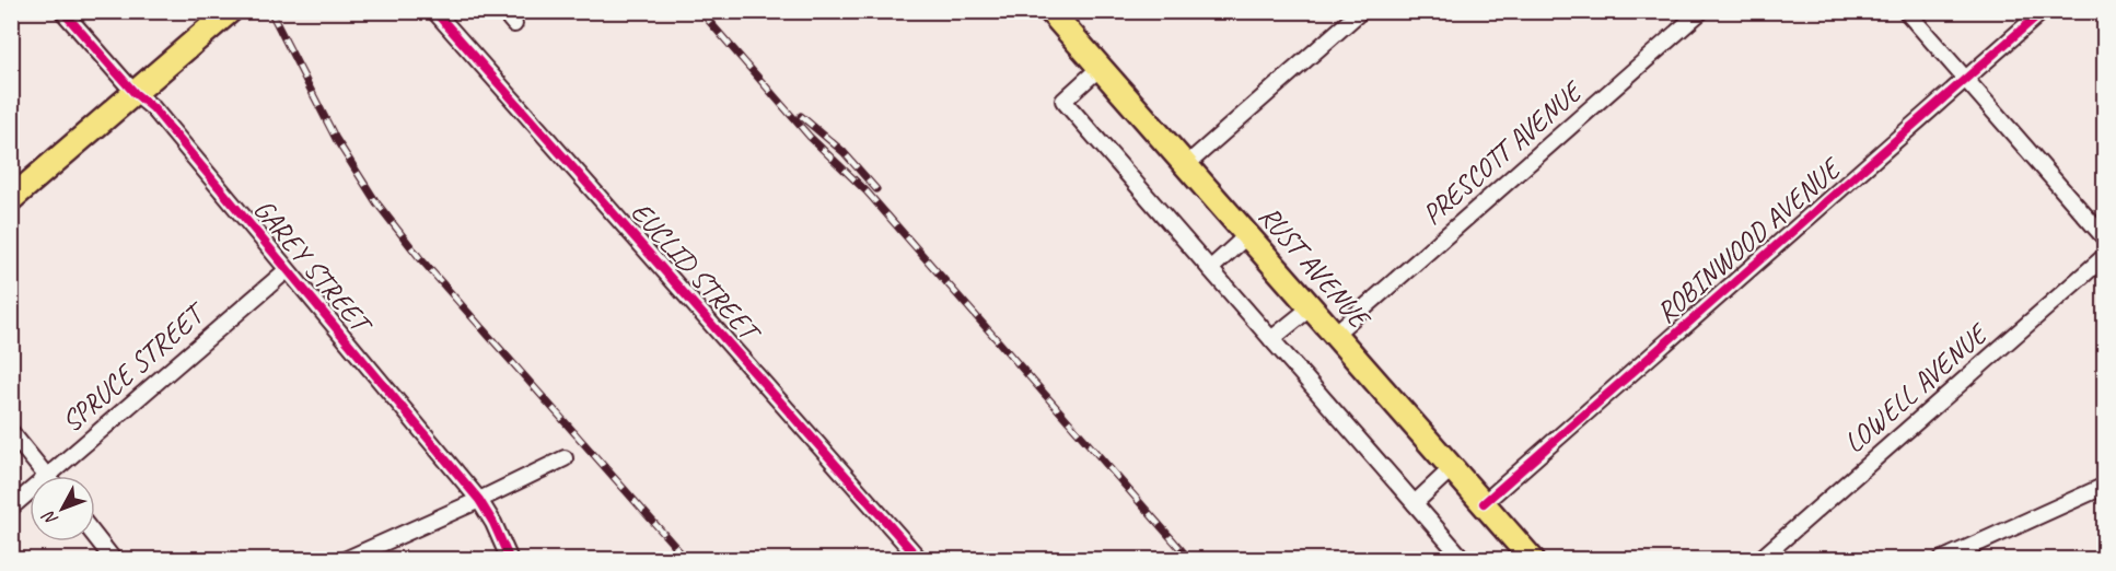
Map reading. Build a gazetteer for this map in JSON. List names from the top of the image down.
{
  "streets": {
    "highway": ["RUST AVENUE"],
    "street": [
      "PRESCOTT AVENUE",
      "ROBINWOOD AVENUE",
      "GAREY STREET",
      "EUCLID STREET",
      "SPRUCE STREET",
      "LOWELL AVENUE"
    ]
  },
  "crossings": [
    ["PRESCOTT AVENUE", "RUST AVENUE"],
    ["ROBINWOOD AVENUE", "RUST AVENUE"],
    ["GAREY STREET", "SPRUCE STREET"]
  ],
  "north": "bottom left"
}
